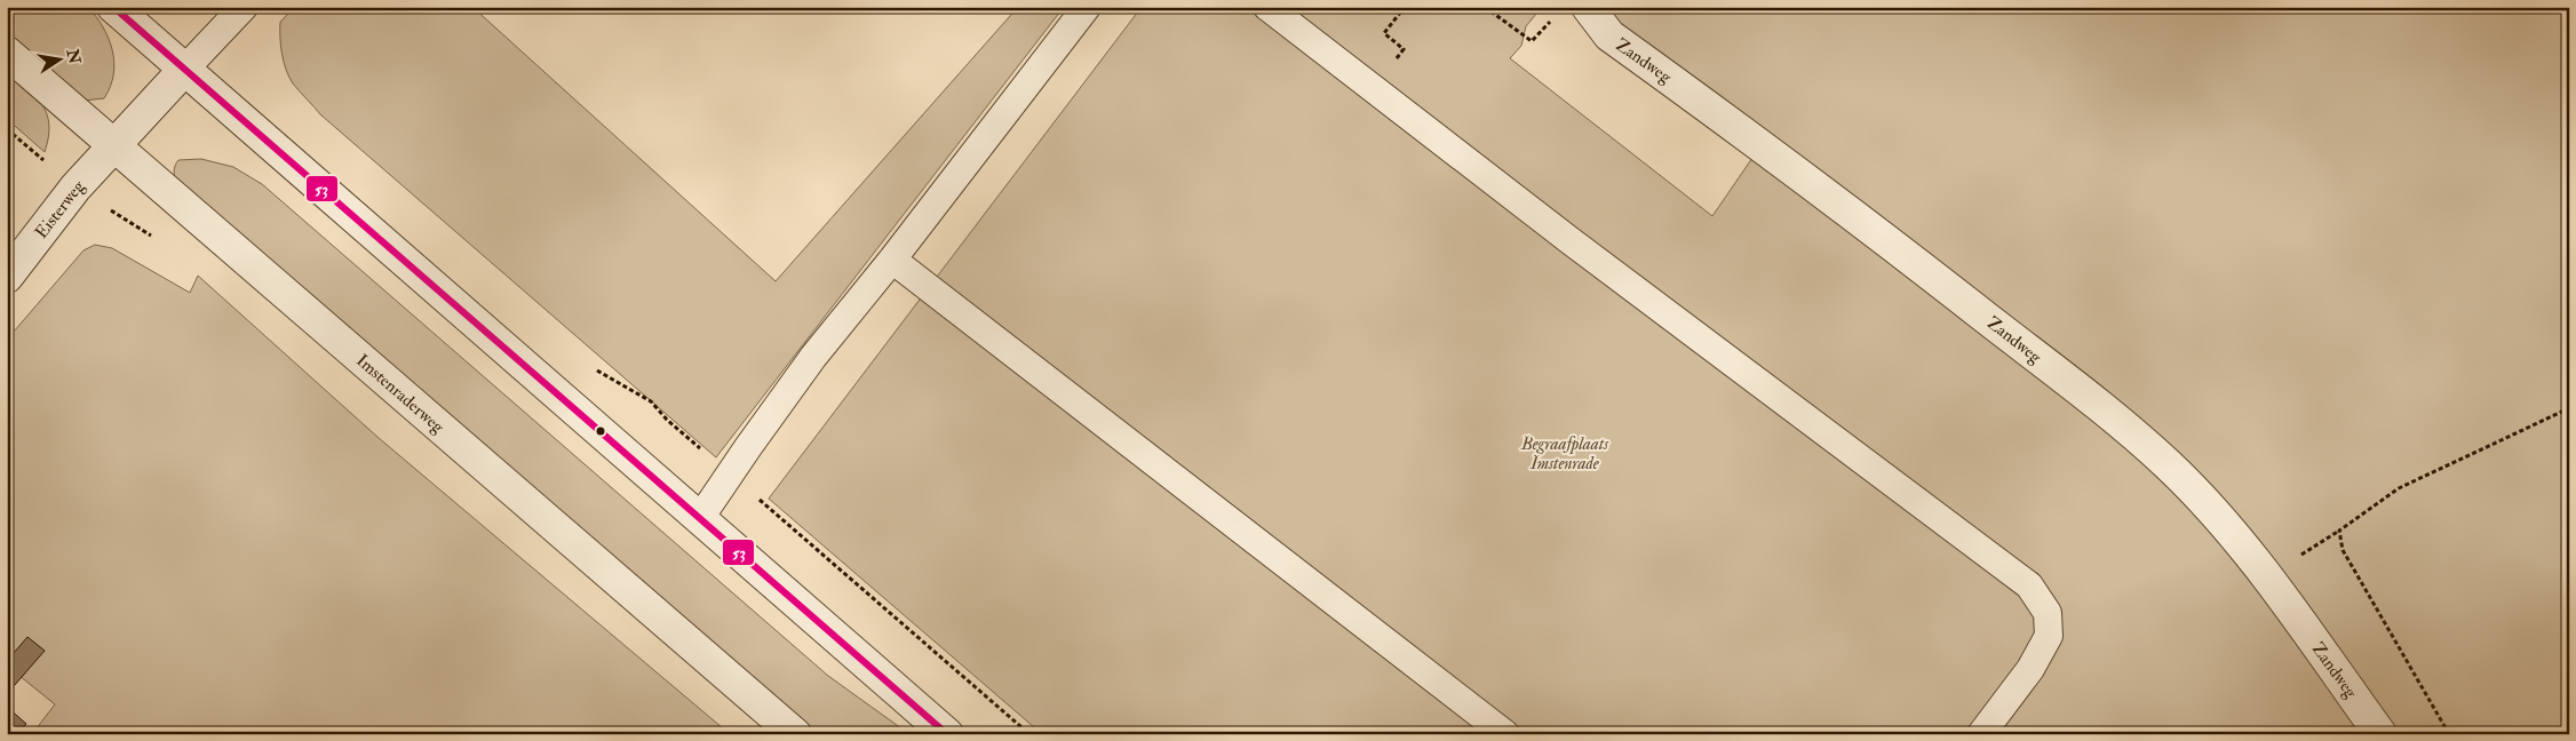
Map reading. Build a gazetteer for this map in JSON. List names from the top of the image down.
{
  "streets": {
    "street": ["Zandweg", "Eisterweg", "Imstenraderweg"]
  },
  "crossings": [
    ["Eisterweg", "Imstenraderweg"]
  ],
  "parks": ["Begraafplaats Imstenrade"],
  "lines": ["transit line 53"],
  "north": "right"
}
